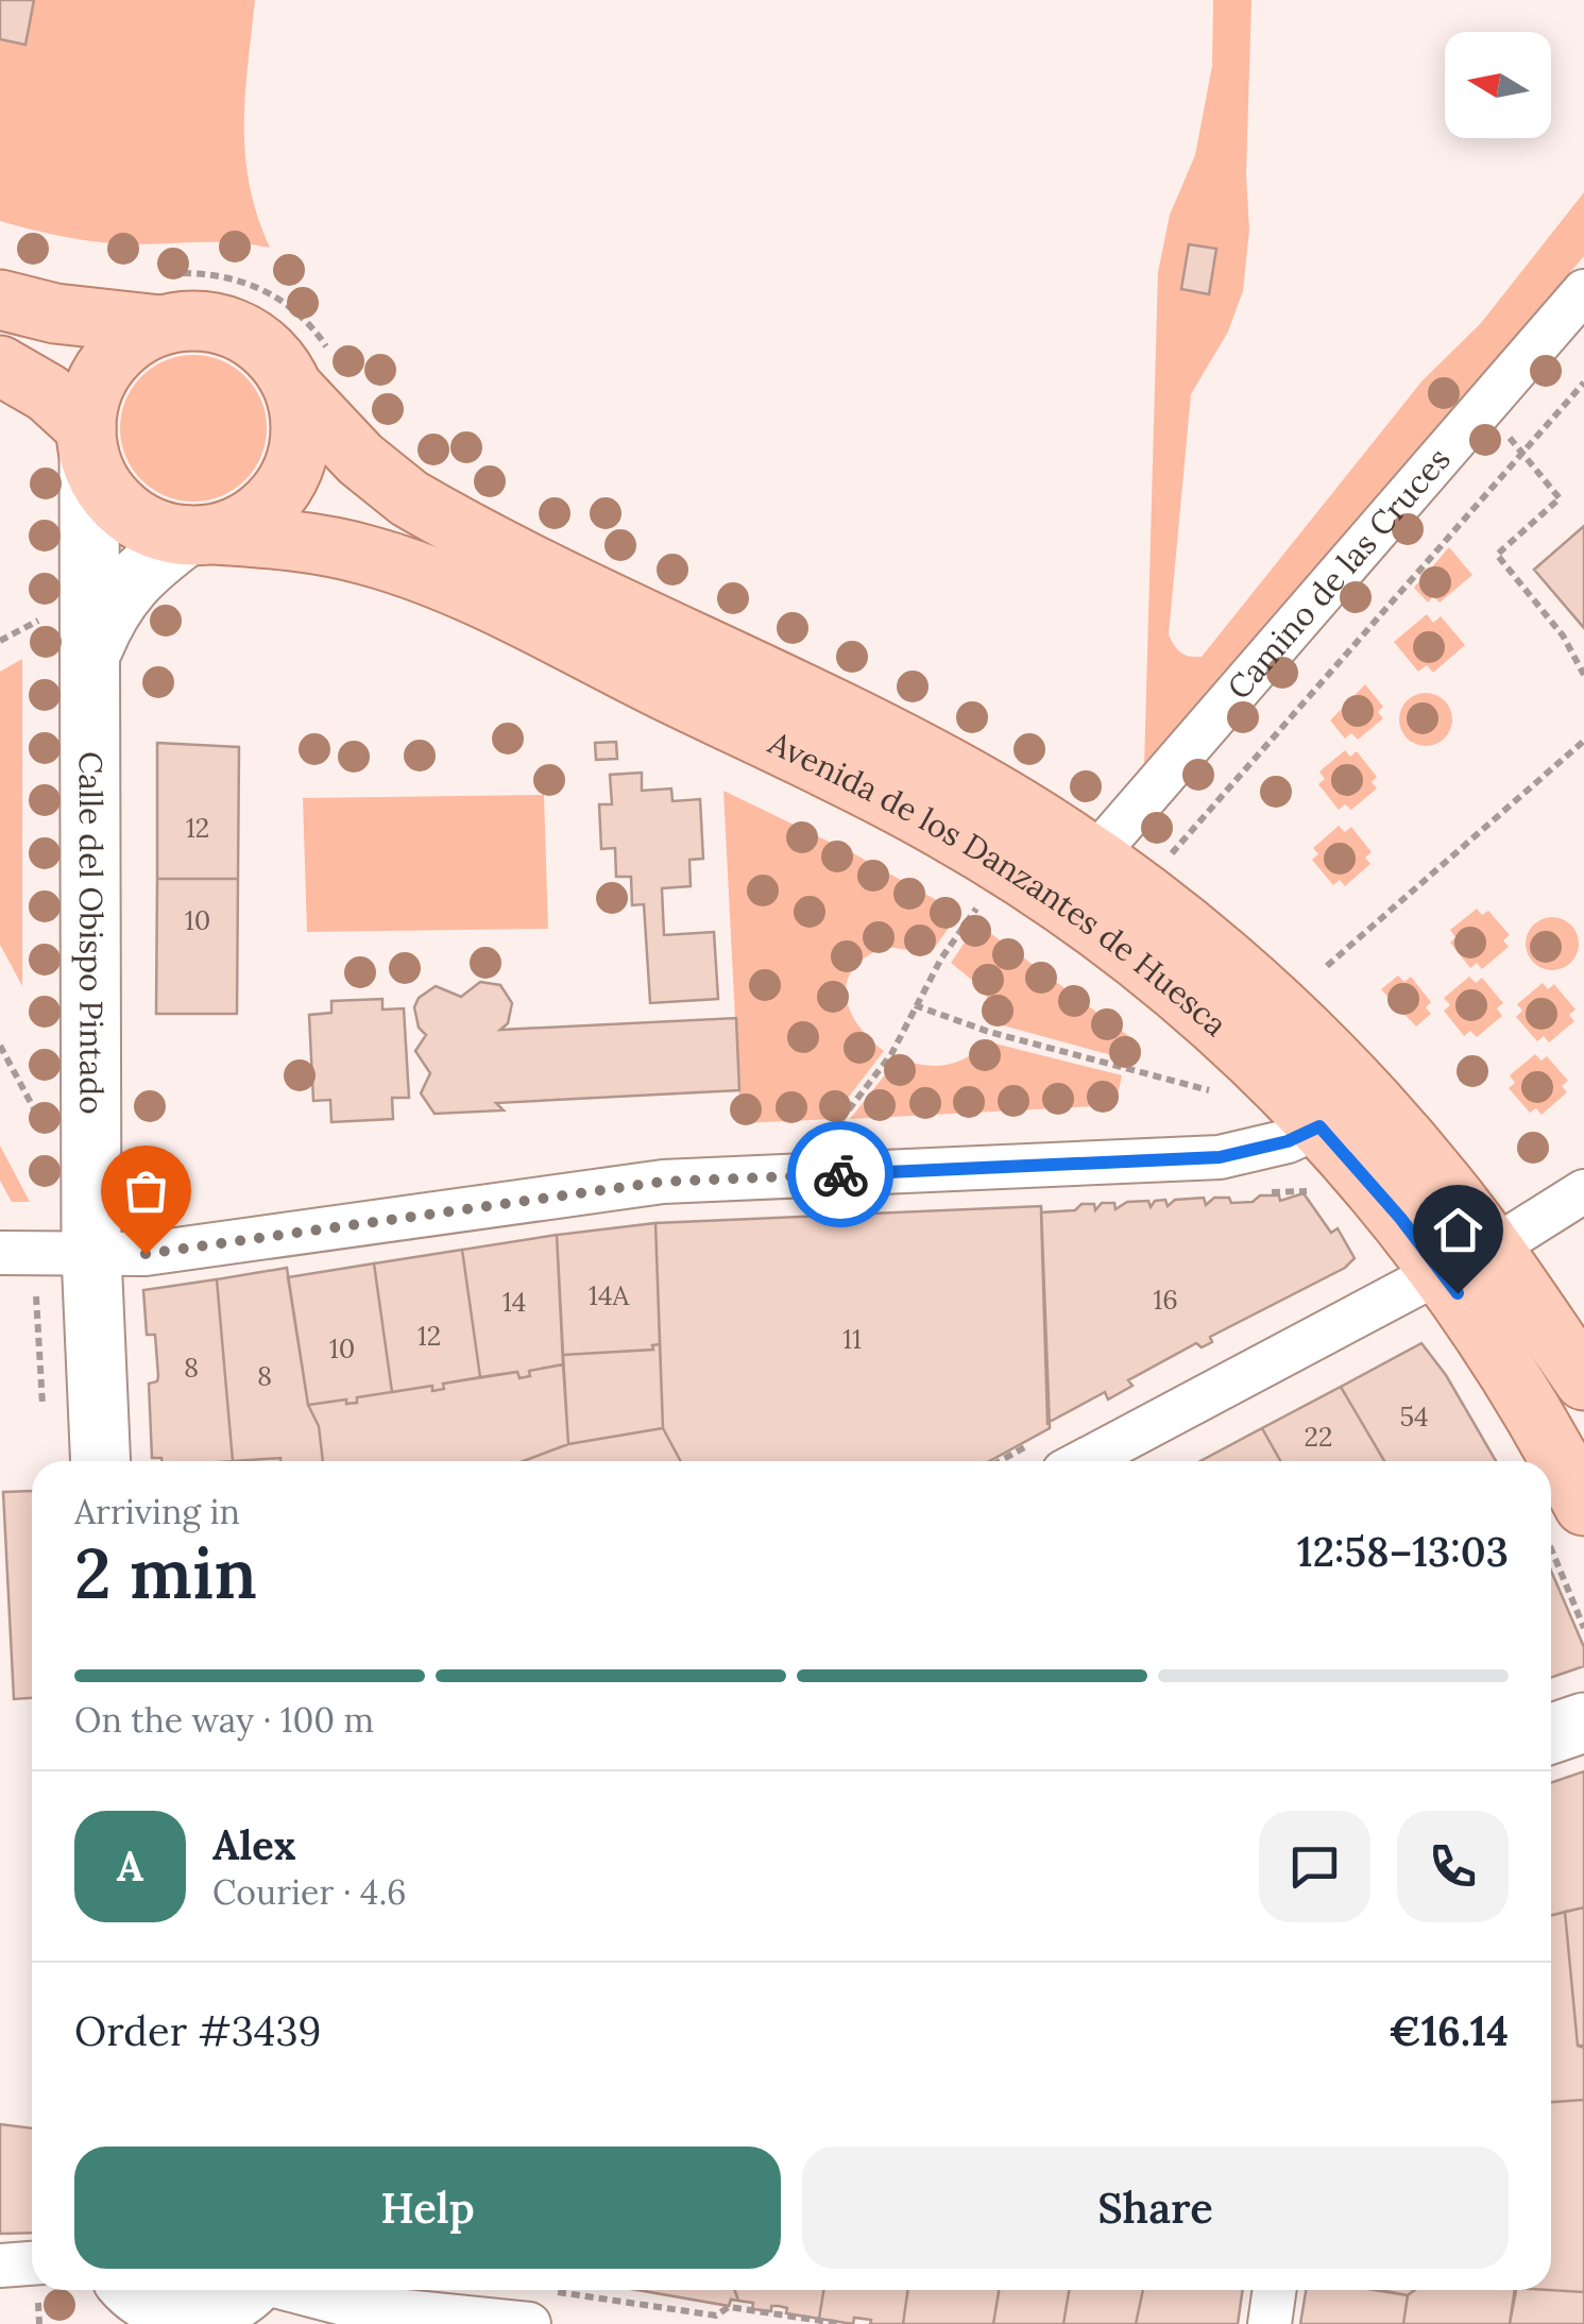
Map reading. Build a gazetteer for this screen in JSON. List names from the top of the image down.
{
  "streets": {
    "main road": ["Avenida de los Danzantes de Huesca"],
    "street": ["Camino de las Cruces", "Calle del Obispo Pintado"]
  },
  "crossings": [
    ["Camino de las Cruces", "Avenida de los Danzantes de Huesca"],
    ["Avenida de los Danzantes de Huesca", "Calle del Obispo Pintado"]
  ],
  "house_numbers": [
    "12",
    "10",
    "14A",
    "16",
    "14",
    "12",
    "11",
    "10",
    "8",
    "8",
    "54",
    "22"
  ],
  "north": "left",
  "page": {
    "heading": ["2 min", "Arriving in", "12:58–13:03"],
    "panel": [
      "Alex",
      "Courier · 4.6",
      "Order #3439",
      "€16.14"
    ],
    "bar": "On the way · 100 m",
    "round": "A",
    "buttons": ["Help", "Share"]
  }
}
